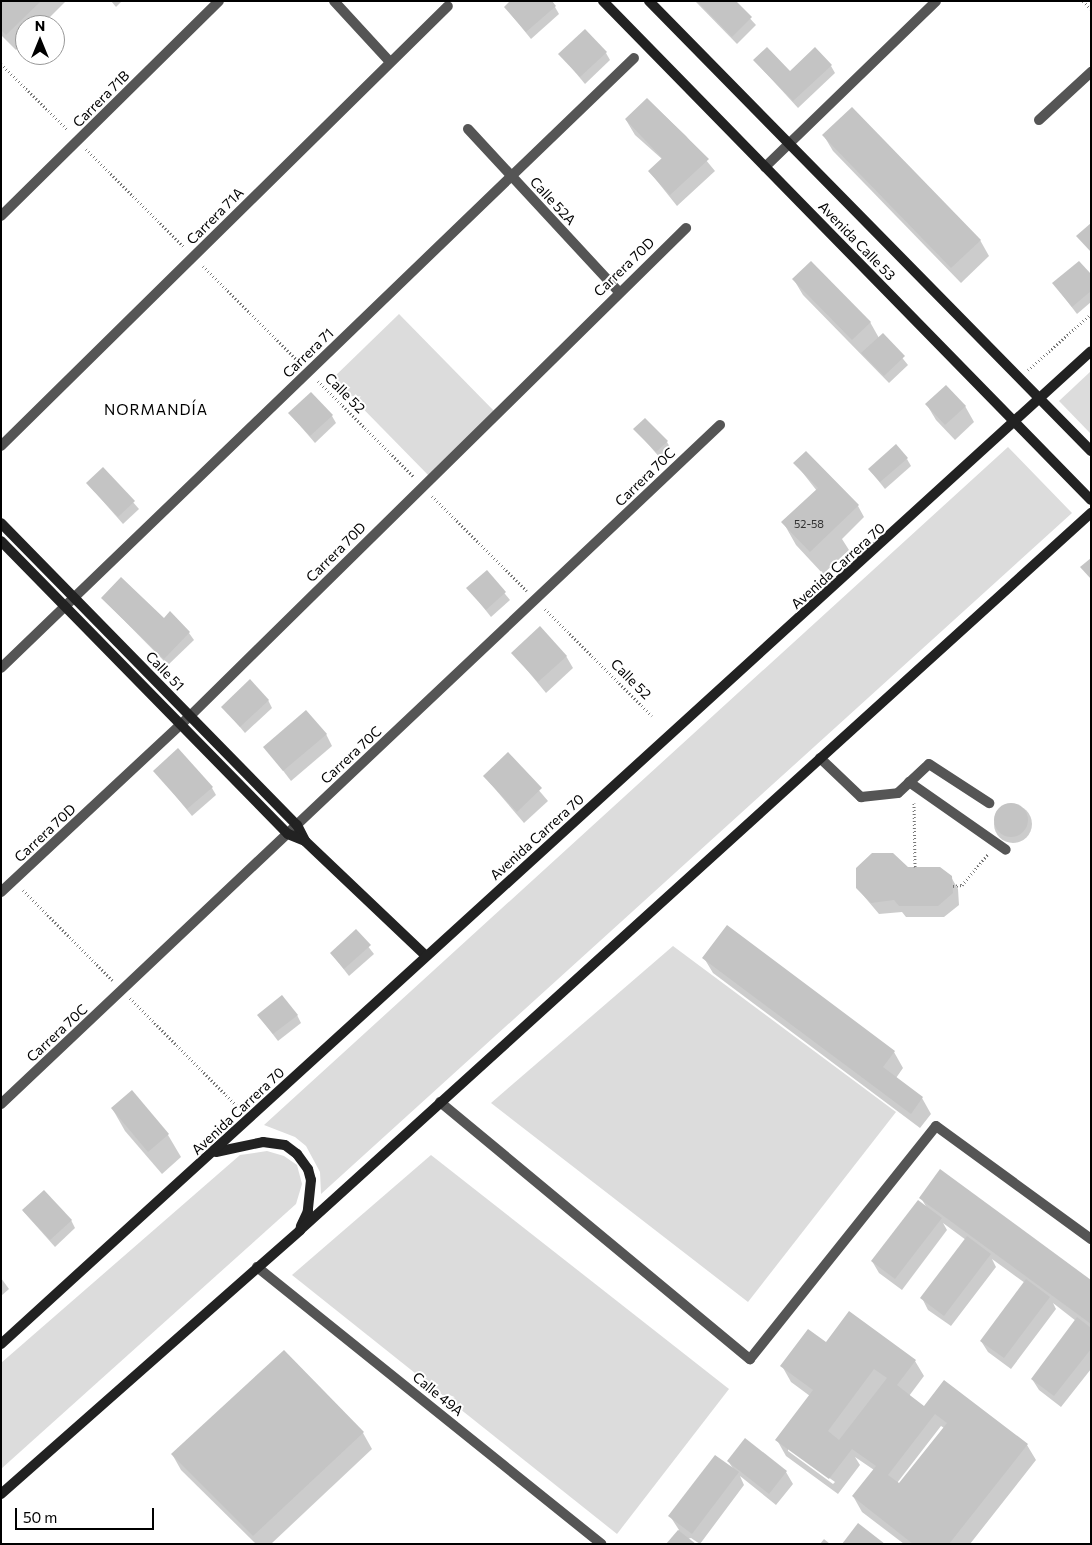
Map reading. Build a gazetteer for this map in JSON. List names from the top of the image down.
{
  "streets": {
    "main road": ["Avenida Calle 53", "Avenida Carrera 70", "Calle 51"],
    "street": [
      "Carrera 71B",
      "Calle 52A",
      "Carrera 71A",
      "Carrera 70D",
      "Carrera 71",
      "Carrera 70C",
      "Calle 49A"
    ],
    "path": ["Calle 52"]
  },
  "crossings": [
    ["Carrera 71B", "Calle 52"],
    ["Calle 52A", "Carrera 70D"],
    ["Calle 52A", "Carrera 71"],
    ["Carrera 71A", "Calle 52"],
    ["Avenida Calle 53", "Avenida Carrera 70"],
    ["Carrera 70D", "Calle 52"],
    ["Carrera 70D", "Calle 51"],
    ["Carrera 71", "Calle 52"],
    ["Carrera 71", "Calle 51"],
    ["Calle 52", "Carrera 70C"],
    ["Carrera 70C", "Calle 51"],
    ["Avenida Carrera 70", "Calle 51"]
  ],
  "districts": ["NORMANDÍA"],
  "house_numbers": ["52-58"],
  "scale_bar": "50 m",
  "north": "top"
}
